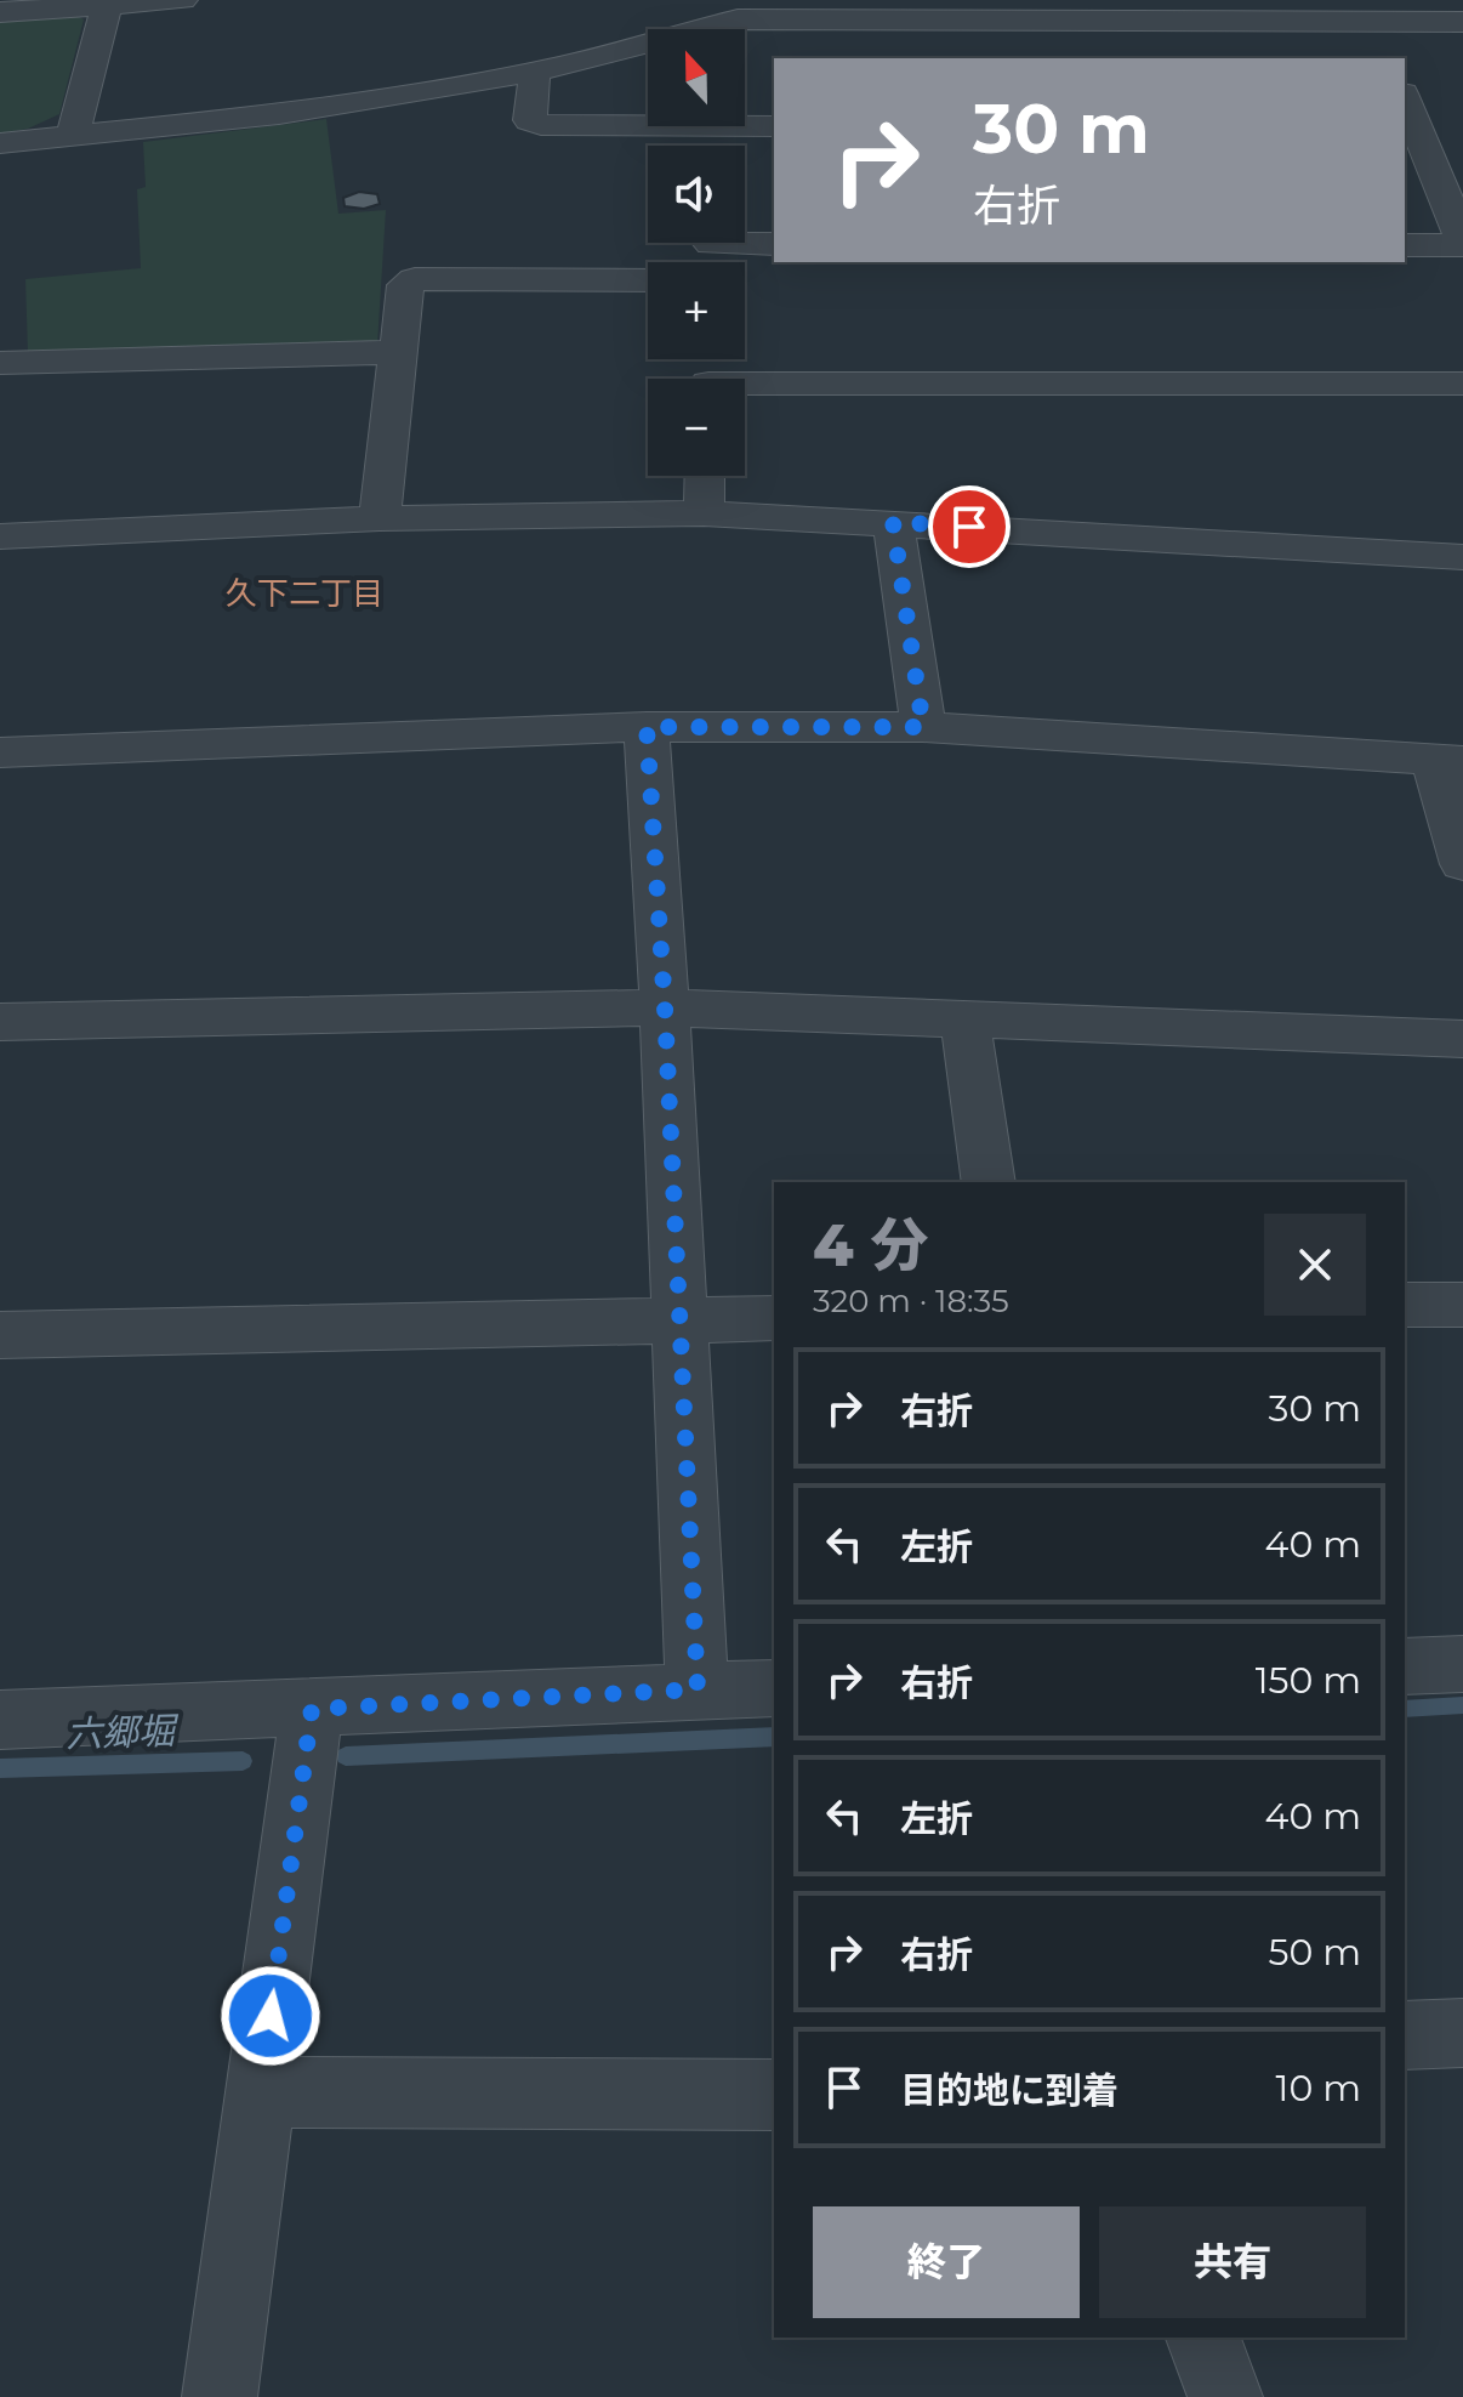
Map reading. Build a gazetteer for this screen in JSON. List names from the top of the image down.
{
  "districts": ["久下二丁目"],
  "water": ["六郷堀"],
  "north": "top",
  "page": {
    "map_buttons": ["+", "−"],
    "turn": ["30 m", "右折"],
    "heading": ["4 分", "320 m · 18:35"],
    "list": [
      {
        "name": "右折",
        "value": "30 m"
      },
      {
        "name": "左折",
        "value": "40 m"
      },
      {
        "name": "右折",
        "value": "150 m"
      },
      {
        "name": "左折",
        "value": "40 m"
      },
      {
        "name": "右折",
        "value": "50 m"
      },
      {
        "name": "目的地に到着",
        "value": "10 m"
      }
    ],
    "buttons": ["終了", "共有"]
  }
}
